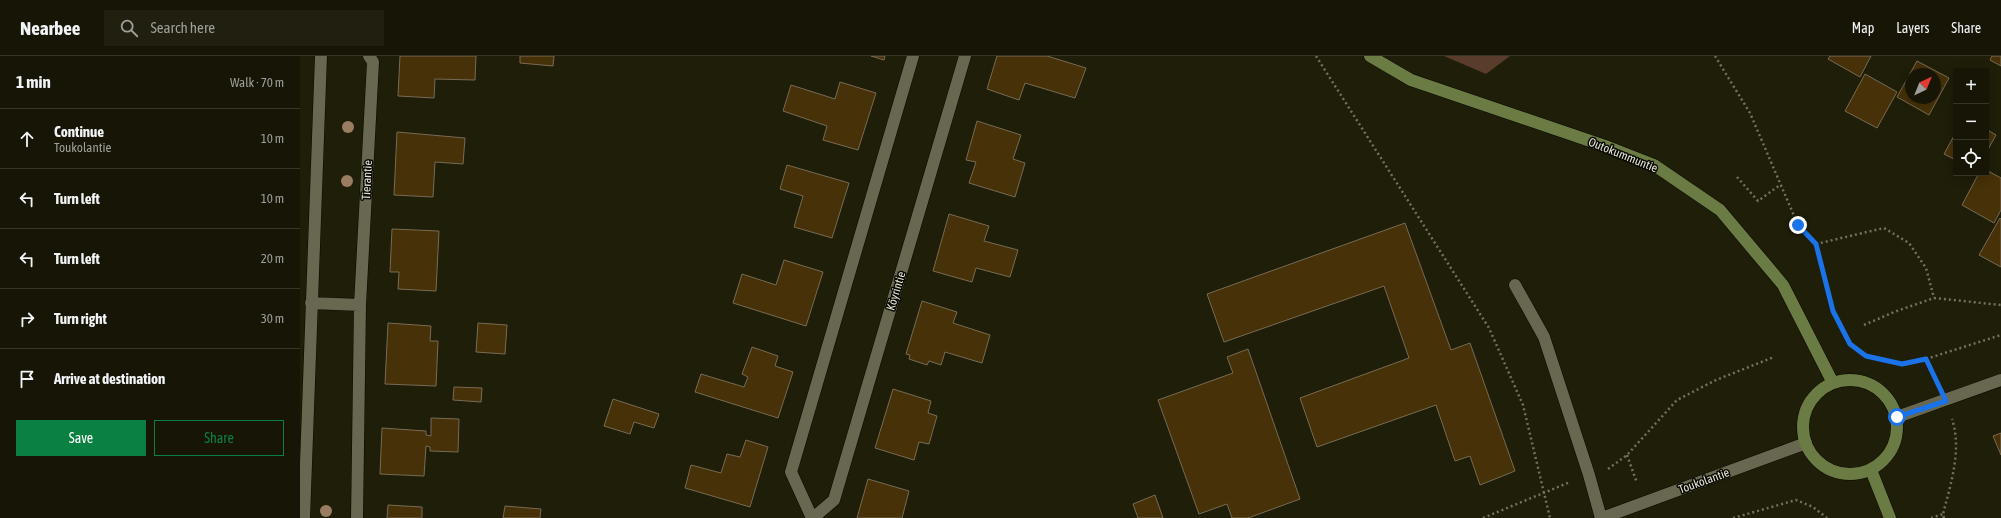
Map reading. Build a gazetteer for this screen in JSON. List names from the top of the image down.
{
  "streets": {
    "main road": ["Outokummuntie"],
    "street": ["Tierantie", "Köyrintie", "Toukolantie"]
  },
  "crossings": [
    ["Outokummuntie", "Toukolantie"]
  ],
  "north": "top right",
  "page": {
    "header": "Nearbee",
    "search": "Search here",
    "nav": ["Map", "Layers", "Share"],
    "heading": ["1 min", "Walk · 70 m"],
    "map_buttons": ["+", "−"],
    "list": [
      ["Continue", "Toukolantie", "10 m"],
      ["Turn left", "10 m"],
      ["Turn left", "20 m"],
      ["Turn right", "30 m"],
      "Arrive at destination"
    ],
    "buttons": ["Save", "Share"]
  }
}
